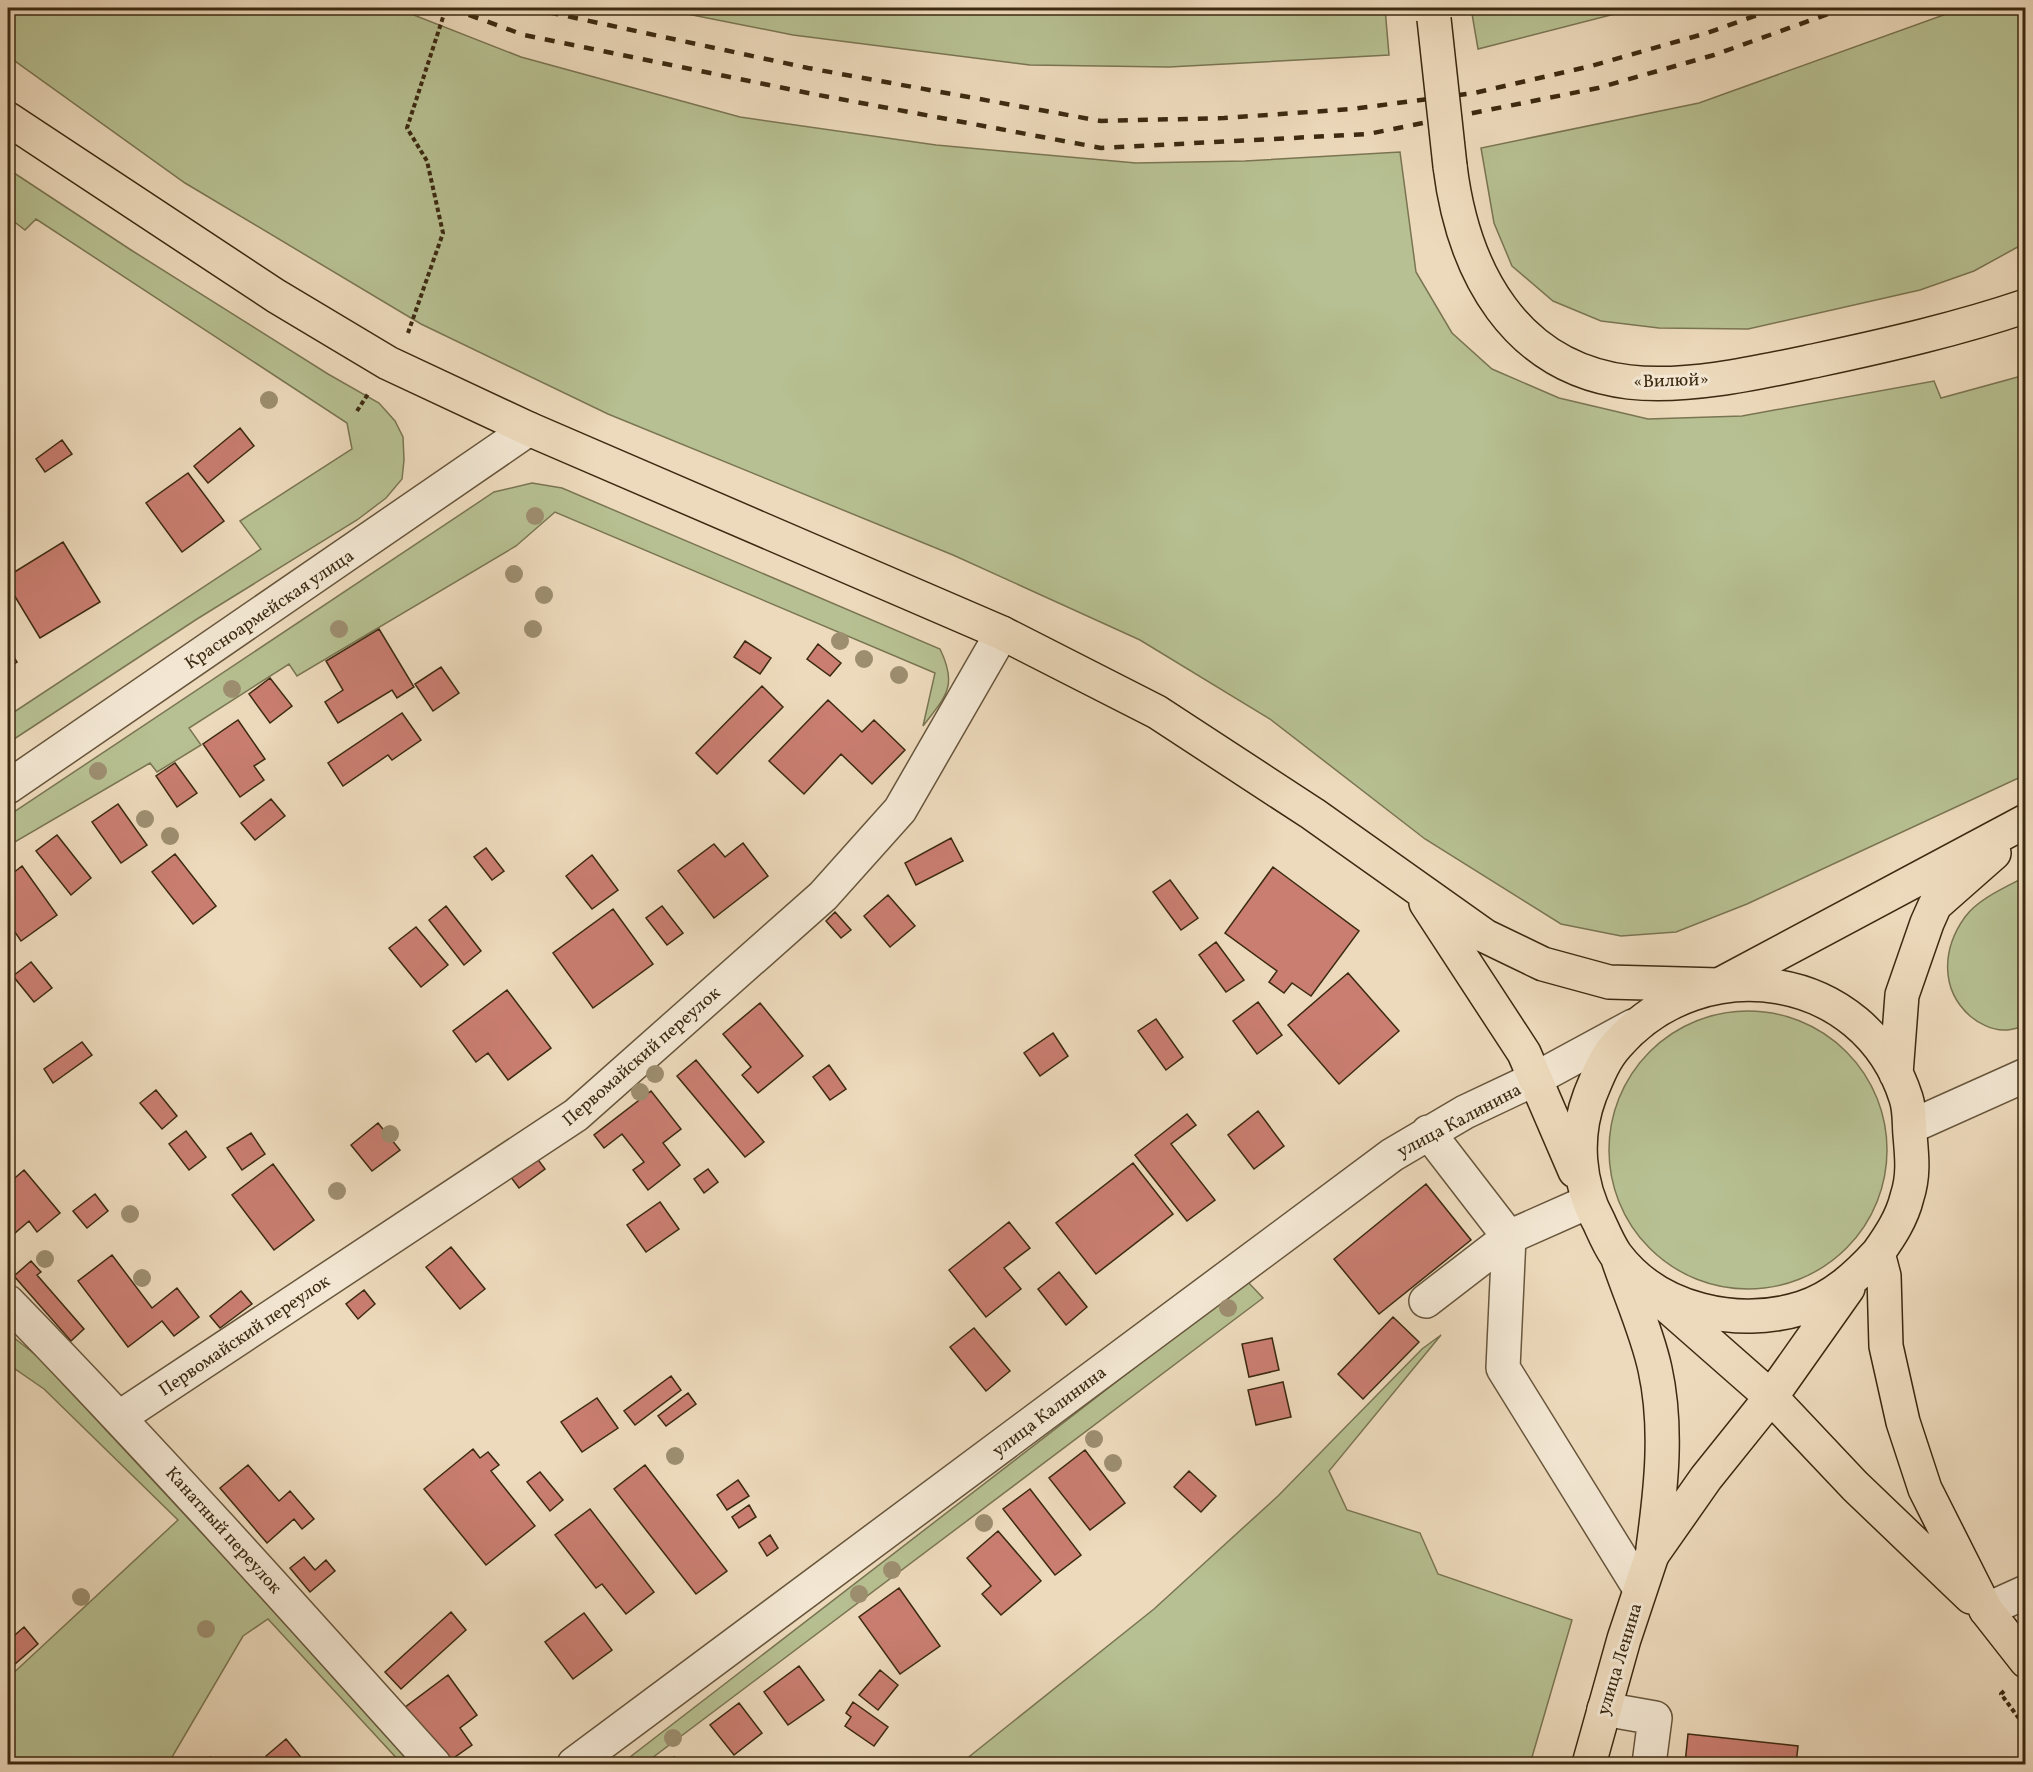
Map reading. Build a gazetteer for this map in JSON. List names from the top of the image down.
{
  "streets": {
    "main road": ["«Вилюй»", "улица Ленина"],
    "street": [
      "Красноармейская улица",
      "Первомайский переулок",
      "улица Калинина",
      "Канатный переулок"
    ]
  },
  "crossings": [
    ["Первомайский переулок", "Канатный переулок"]
  ]
}
